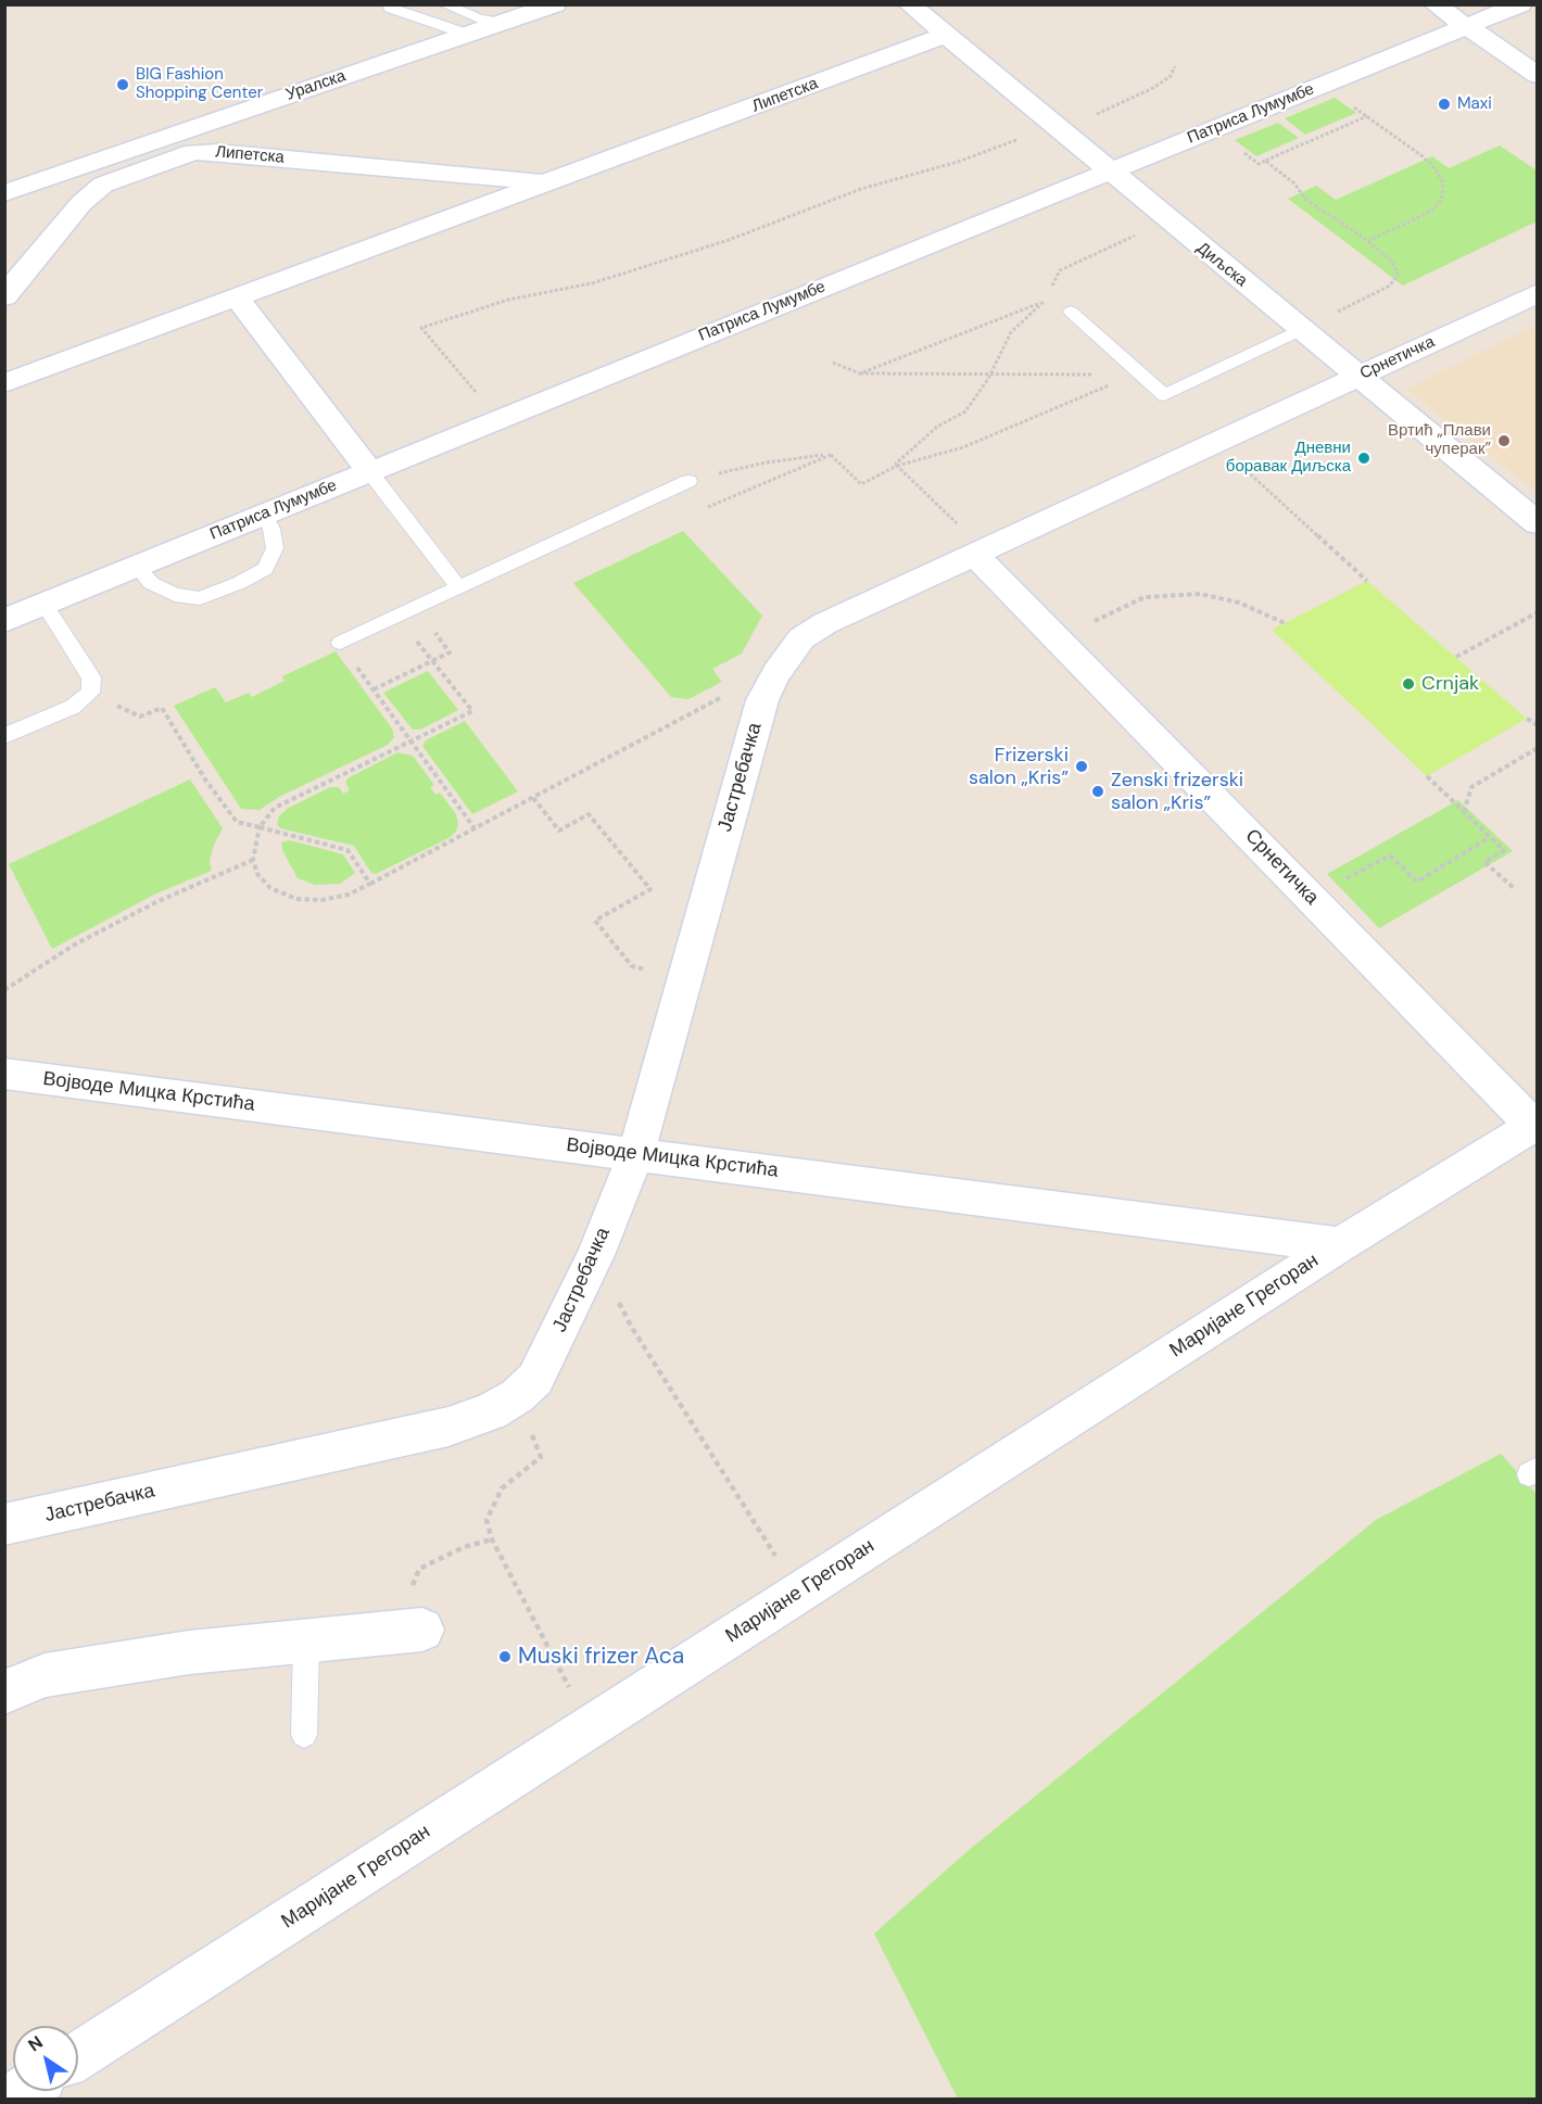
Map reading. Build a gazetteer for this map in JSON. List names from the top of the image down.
{
  "streets": {
    "street": [
      "Уралска",
      "Липетска",
      "Патриса Лумумбе",
      "Диљска",
      "Срнетичка",
      "Јастребачка",
      "Војводе Мицка Крстића",
      "Маријане Грегоран"
    ]
  },
  "crossings": [
    ["Липетска", "Диљска"],
    ["Патриса Лумумбе", "Диљска"],
    ["Диљска", "Срнетичка"],
    ["Срнетичка", "Јастребачка"],
    ["Срнетичка", "Маријане Грегоран"],
    ["Јастребачка", "Војводе Мицка Крстића"],
    ["Војводе Мицка Крстића", "Маријане Грегоран"]
  ],
  "places": [
    "BIG Fashion Shopping Center",
    "Maxi",
    "Вртић „Плави чуперак”",
    "Дневни боравак Диљска",
    "Crnjak",
    "Frizerski salon „Kris”",
    "Zenski frizerski salon „Kris”",
    "Muski frizer Aca"
  ],
  "north": "top left"
}
